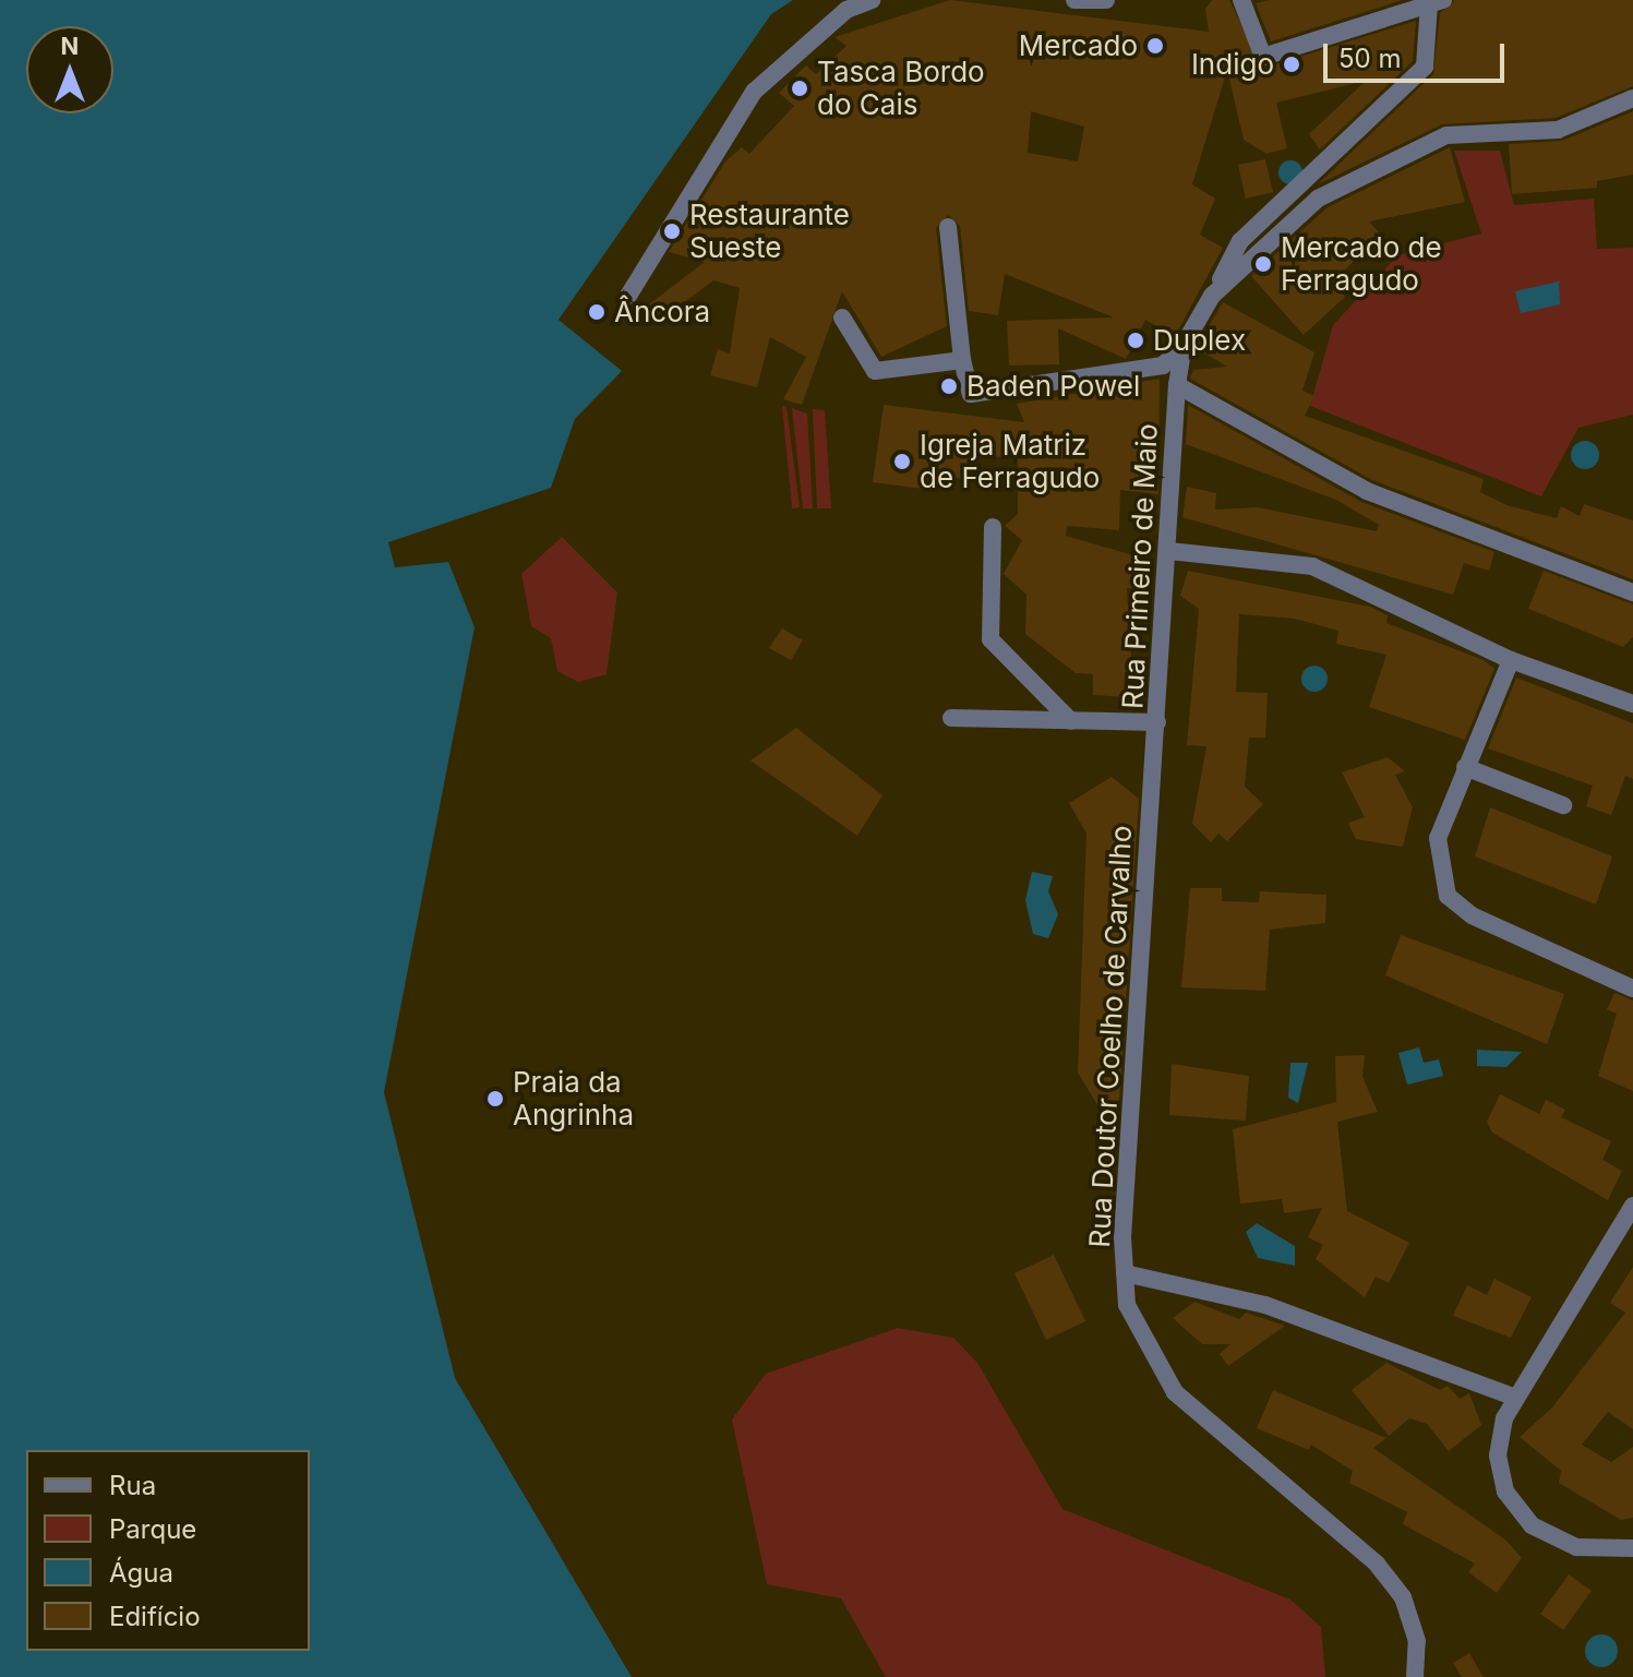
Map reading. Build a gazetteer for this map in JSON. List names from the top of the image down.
{
  "streets": {
    "street": ["Rua Primeiro de Maio", "Rua Doutor Coelho de Carvalho"]
  },
  "crossings": [
    ["Rua Primeiro de Maio", "Rua Doutor Coelho de Carvalho"]
  ],
  "places": [
    "Mercado",
    "Indigo",
    "Tasca Bordo do Cais",
    "Restaurante Sueste",
    "Mercado de Ferragudo",
    "Âncora",
    "Duplex",
    "Baden Powel",
    "Igreja Matriz de Ferragudo",
    "Praia da Angrinha"
  ],
  "legend": [
    "Rua",
    "Parque",
    "Água",
    "Edifício"
  ],
  "scale_bar": "50 m",
  "north": "top"
}
